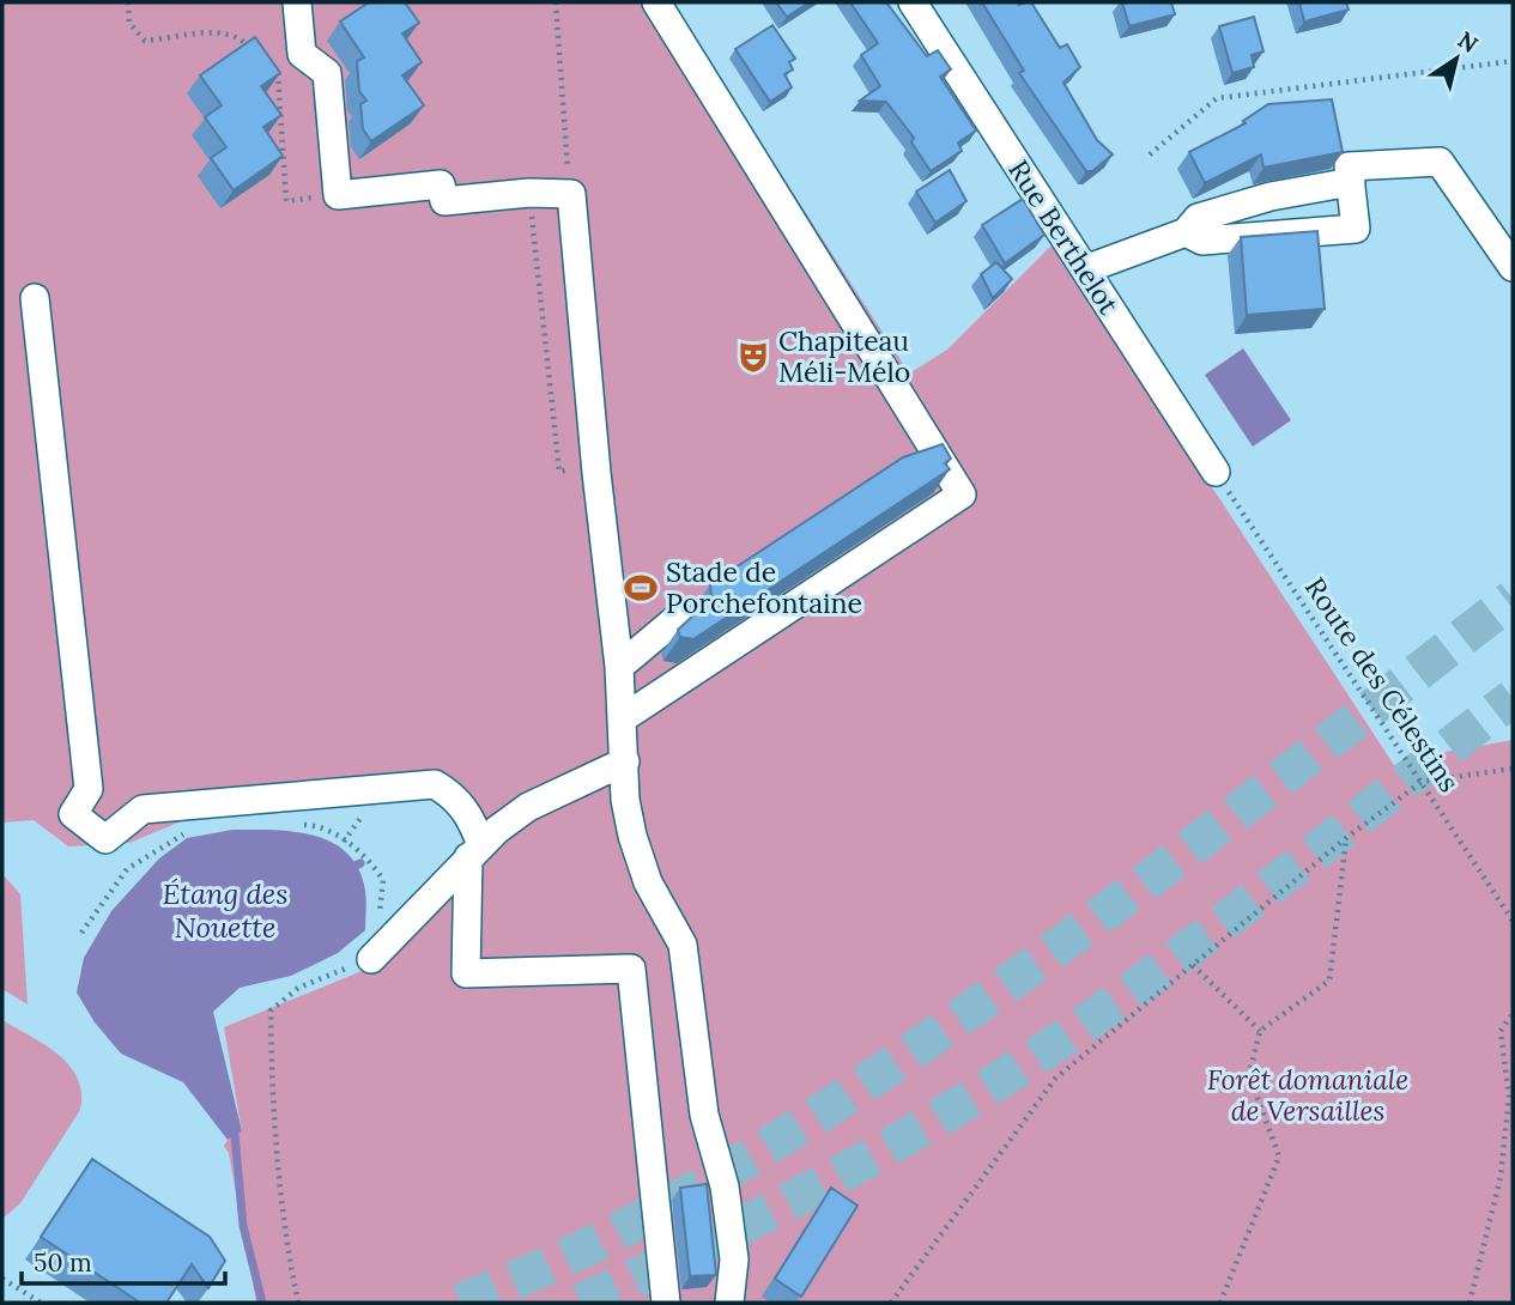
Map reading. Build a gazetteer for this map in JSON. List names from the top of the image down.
{
  "streets": {
    "street": ["Rue Berthelot"],
    "path": ["Route des Célestins"]
  },
  "crossings": [
    ["Rue Berthelot", "Route des Célestins"]
  ],
  "water": ["Étang des Nouette"],
  "parks": ["Forêt domaniale de Versailles"],
  "places": {
    "theatre": ["Chapiteau Méli-Mélo"],
    "sports": ["Stade de Porchefontaine"]
  },
  "scale_bar": "50 m",
  "north": "top right"
}
